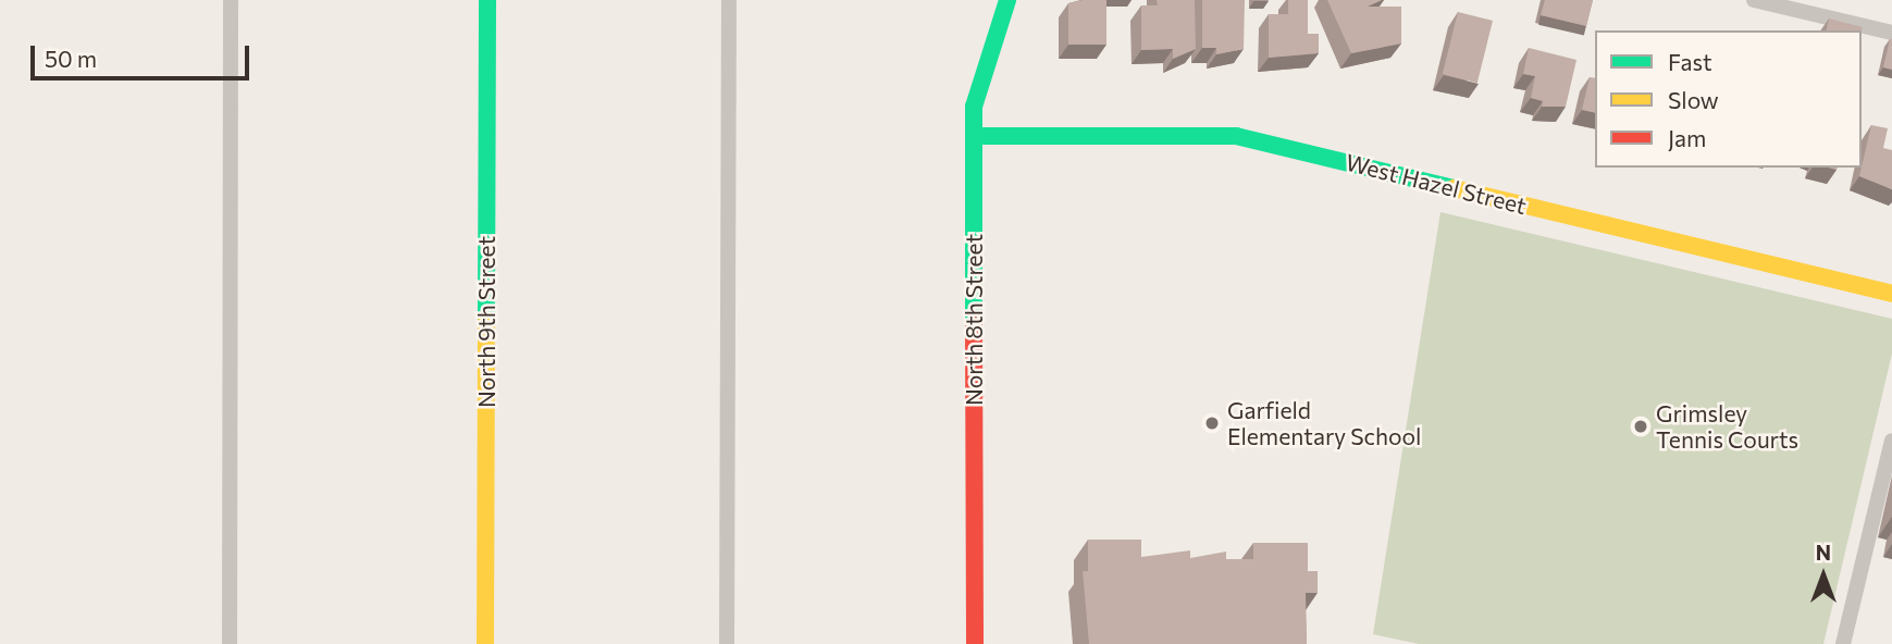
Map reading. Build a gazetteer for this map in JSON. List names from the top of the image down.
{
  "streets": {
    "street": ["West Hazel Street", "North 8th Street", "North 9th Street"]
  },
  "crossings": [
    ["West Hazel Street", "North 8th Street"]
  ],
  "places": ["Garfield Elementary School", "Grimsley Tennis Courts"],
  "legend": ["Fast", "Slow", "Jam"],
  "scale_bar": "50 m",
  "north": "top"
}
